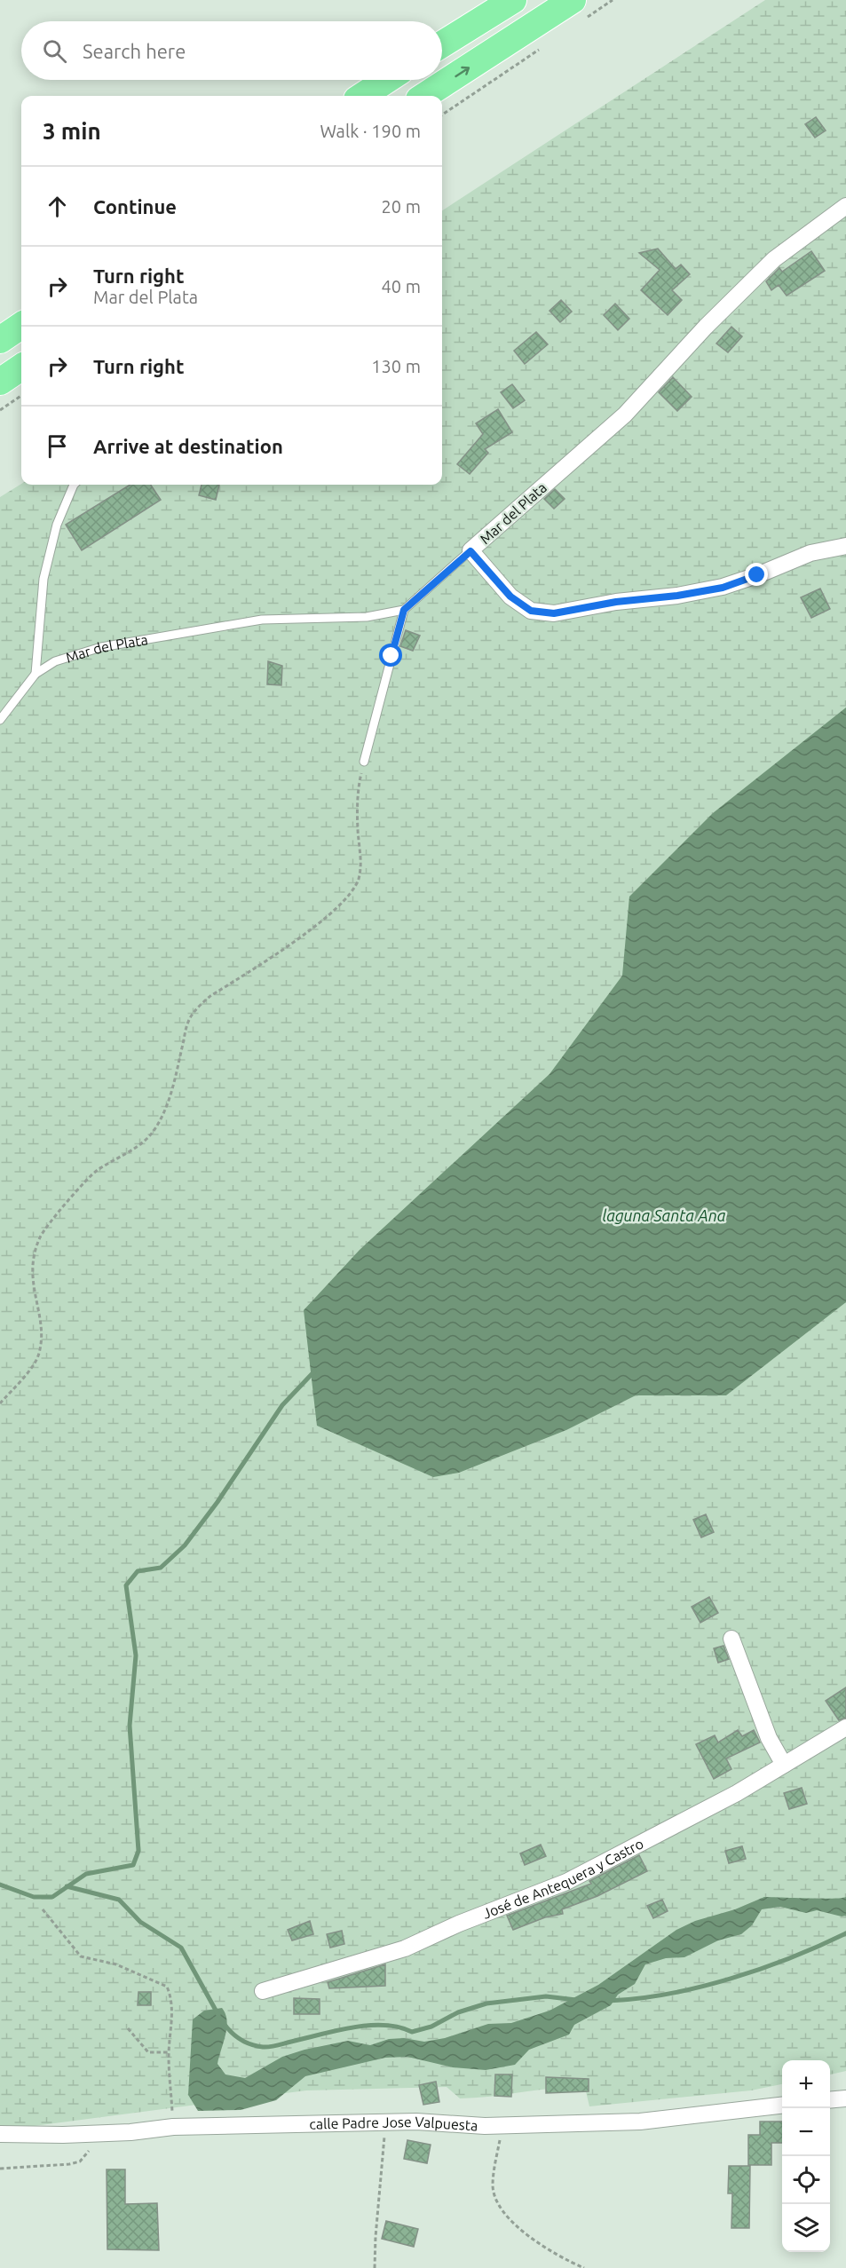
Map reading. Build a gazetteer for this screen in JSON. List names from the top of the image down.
{
  "streets": {
    "street": ["Mar del Plata", "José de Antequera y Castro", "calle Padre Jose Valpuesta"]
  },
  "water": ["laguna Santa Ana"],
  "page": {
    "search": "Search here",
    "heading": ["3 min", "Walk · 190 m"],
    "list": [
      ["Continue", "20 m"],
      ["Turn right", "Mar del Plata", "40 m"],
      ["Turn right", "130 m"],
      "Arrive at destination"
    ],
    "map_buttons": ["+", "−"]
  }
}
